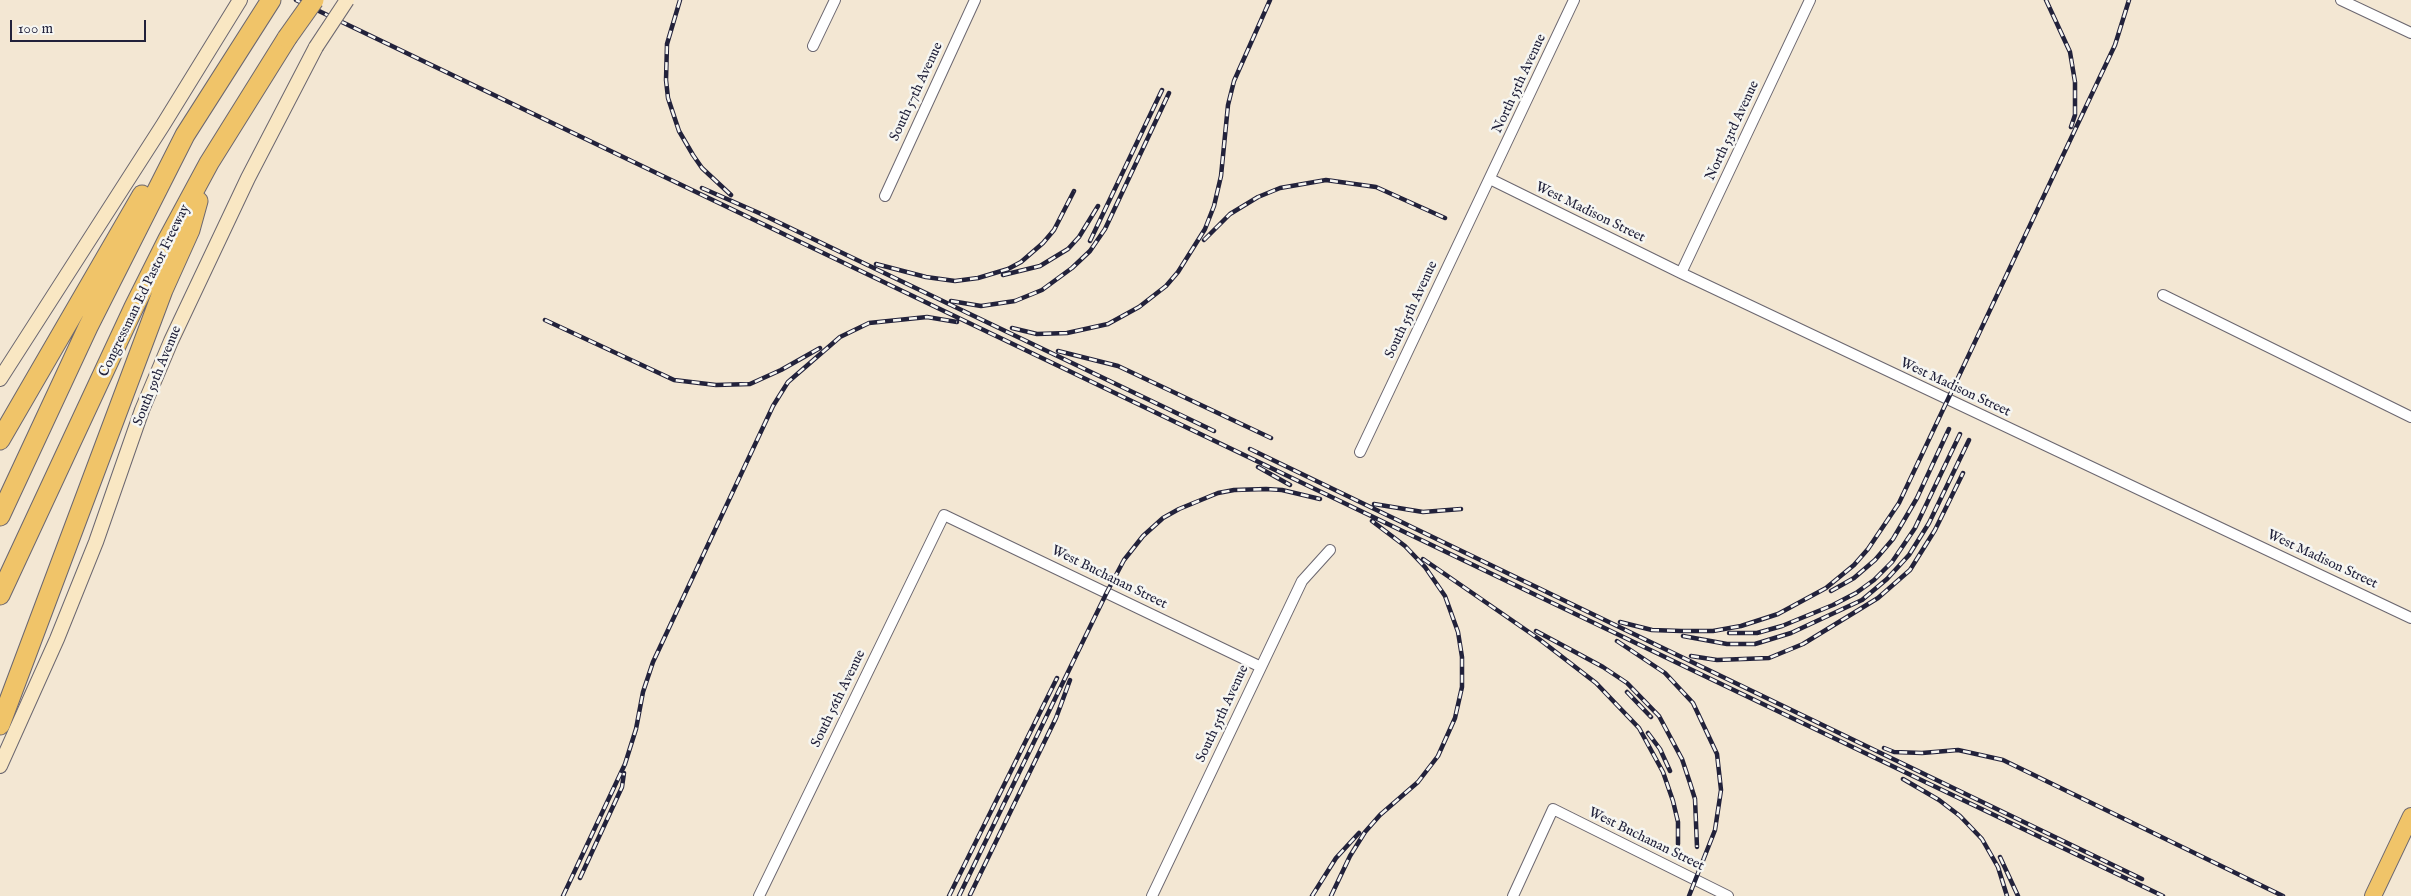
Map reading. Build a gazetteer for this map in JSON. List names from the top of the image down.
{
  "streets": {
    "highway": ["Congressman Ed Pastor Freeway"],
    "main road": ["South 59th Avenue"],
    "street": [
      "North 55th Avenue",
      "South 57th Avenue",
      "North 53rd Avenue",
      "West Madison Street",
      "South 55th Avenue",
      "West Buchanan Street",
      "South 56th Avenue"
    ]
  },
  "crossings": [
    ["North 55th Avenue", "West Madison Street"],
    ["North 55th Avenue", "South 55th Avenue"],
    ["North 53rd Avenue", "West Madison Street"],
    ["West Madison Street", "South 55th Avenue"],
    ["South 55th Avenue", "West Buchanan Street"],
    ["West Buchanan Street", "South 56th Avenue"]
  ],
  "scale_bar": "100 m"
}
